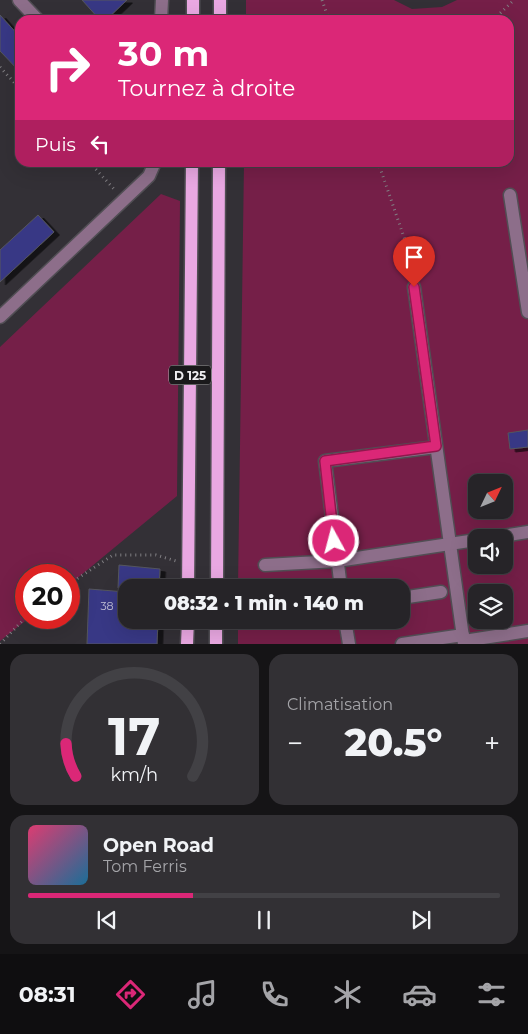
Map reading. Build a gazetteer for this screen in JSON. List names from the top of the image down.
{
  "streets": {
    "main road": ["D 125"]
  },
  "house_numbers": ["38"],
  "north": "top right",
  "page": {
    "turn": ["30 m", "Tournez à droite"],
    "then": "Puis",
    "limit": "20",
    "trip": "08:32 · 1 min · 140 m",
    "tile": "Climatisation",
    "heat": ["−", "20.5°", "+"],
    "song": ["Open Road", "Tom Ferris"],
    "tabs": "08:31",
    "gauge": ["17", "km/h"]
  }
}
